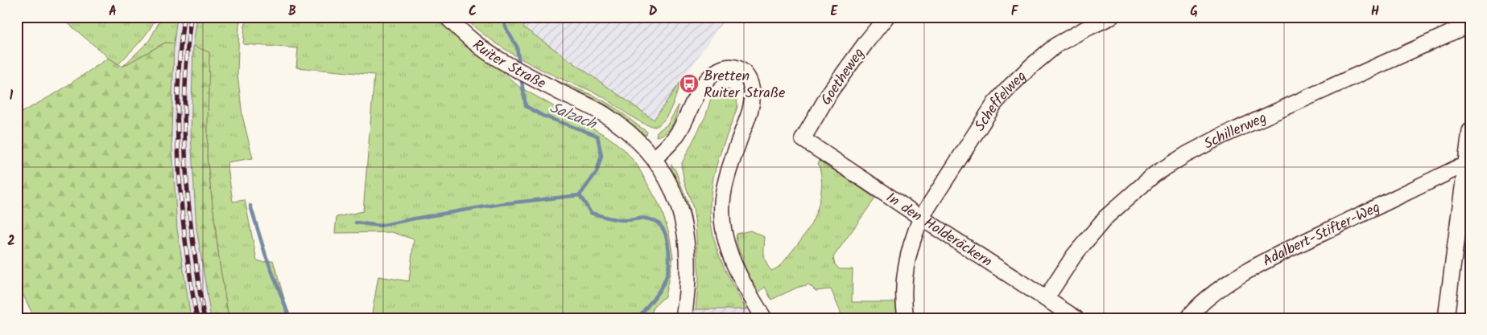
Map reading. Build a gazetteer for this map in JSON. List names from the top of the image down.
{
  "streets": {
    "street": [
      "Ruiter Straße",
      "Goetheweg",
      "Scheffelweg",
      "Schillerweg",
      "In den Holderäckern",
      "Adalbert-Stifter-Weg"
    ]
  },
  "crossings": [
    ["Goetheweg", "In den Holderäckern"],
    ["Scheffelweg", "In den Holderäckern"],
    ["Schillerweg", "In den Holderäckern"]
  ],
  "water": ["Salzach"],
  "places": {
    "bus stop": ["Bretten Ruiter Straße"]
  },
  "grid": {
    "columns": [
      "A",
      "B",
      "C",
      "D",
      "E",
      "F",
      "G",
      "H"
    ],
    "rows": ["1", "2"]
  }
}
